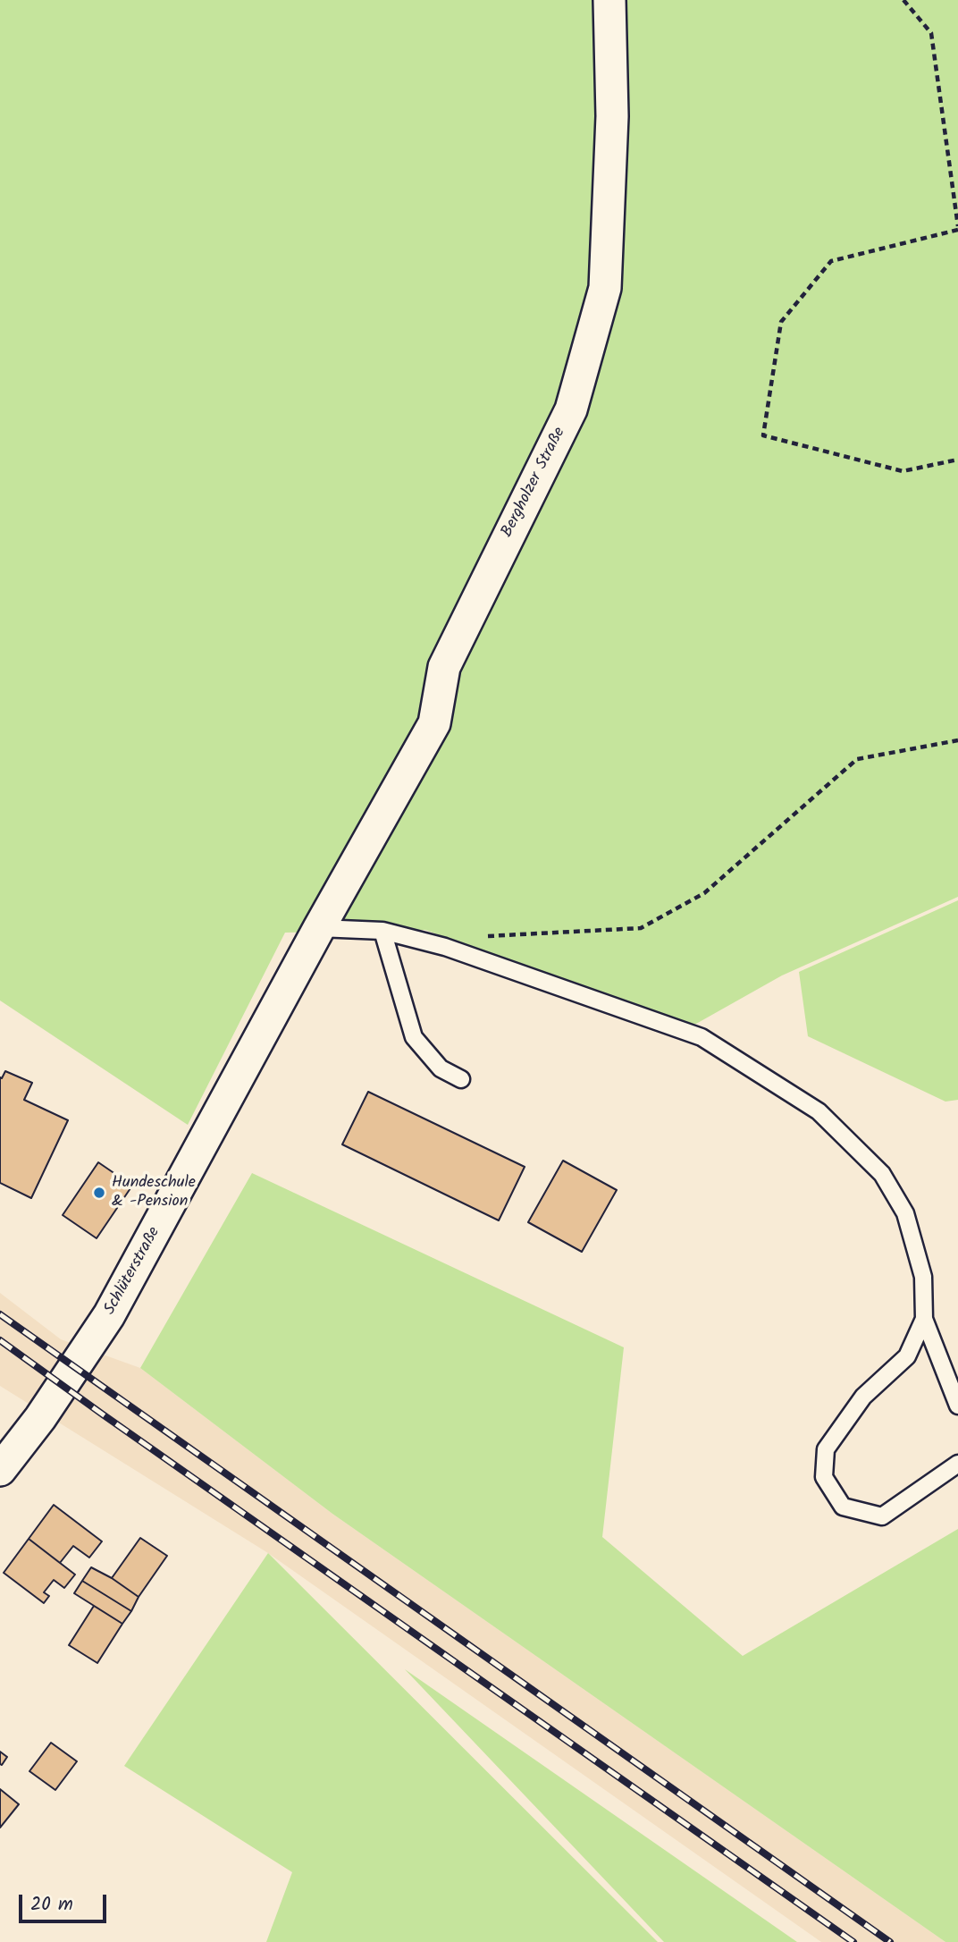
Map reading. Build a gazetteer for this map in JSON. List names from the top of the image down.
{
  "streets": {
    "street": ["Bergholzer Straße", "Schlüterstraße"]
  },
  "crossings": [
    ["Bergholzer Straße", "Schlüterstraße"]
  ],
  "places": ["Hundeschule & -Pension"],
  "scale_bar": "20 m"
}
